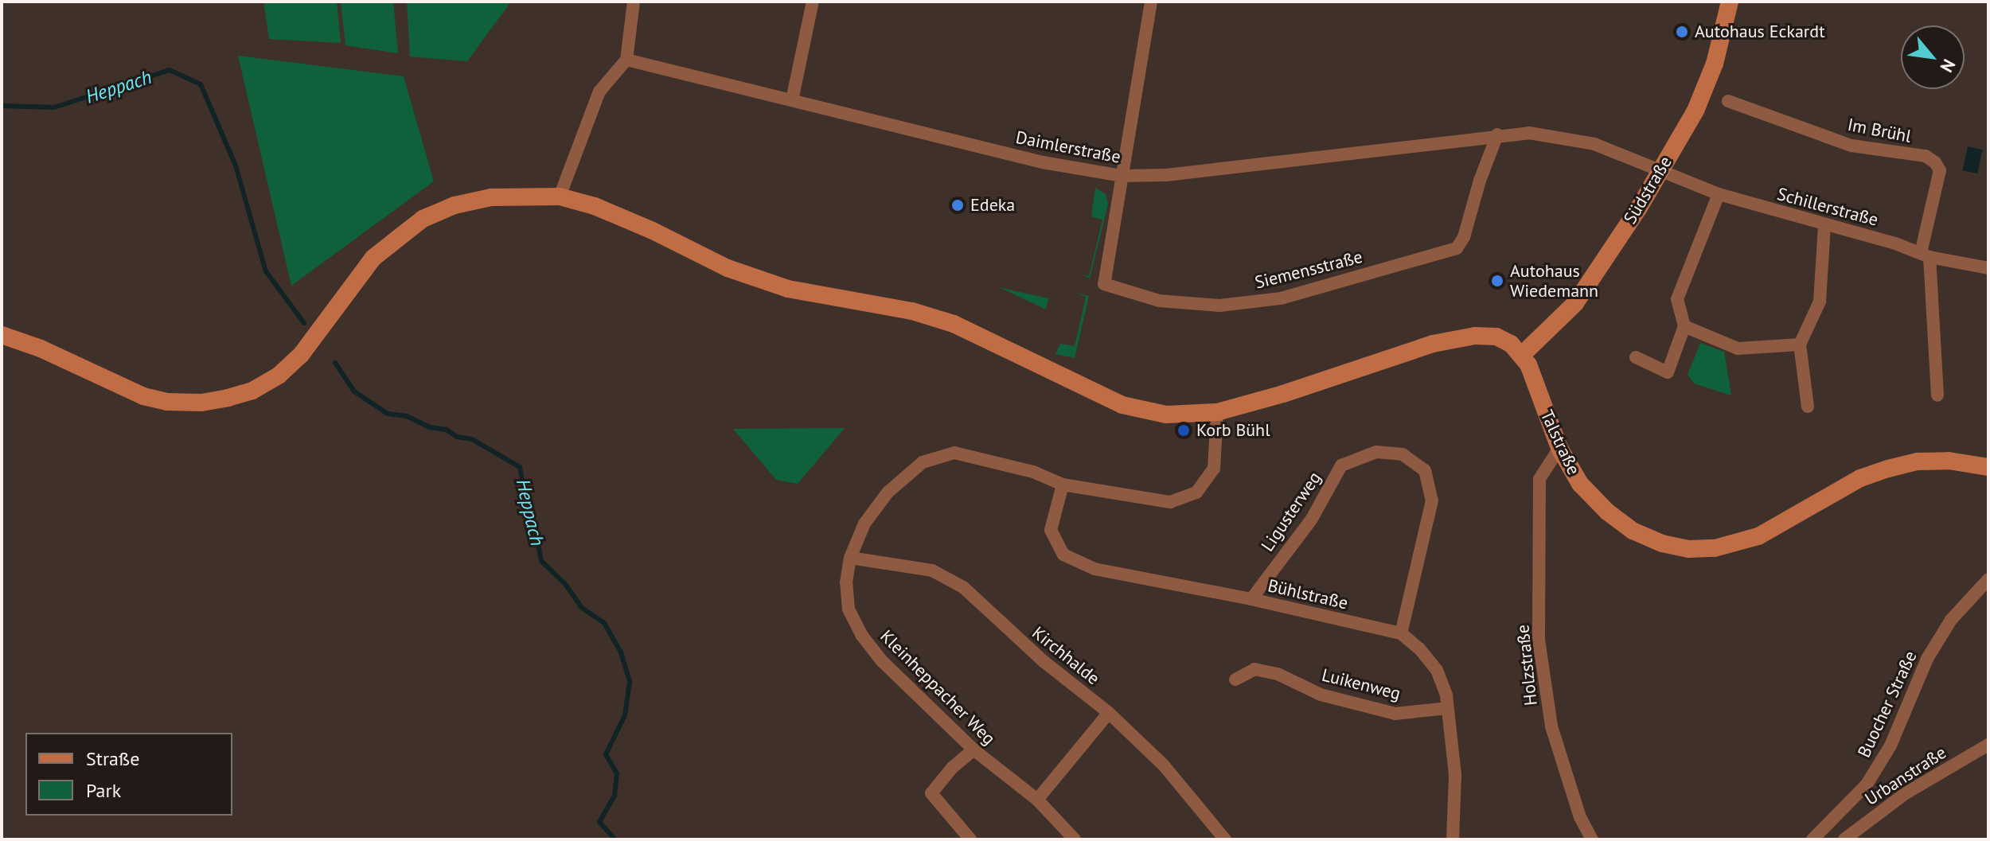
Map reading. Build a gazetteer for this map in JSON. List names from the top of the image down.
{
  "streets": {
    "street": [
      "Im Brühl",
      "Daimlerstraße",
      "Südstraße",
      "Schillerstraße",
      "Siemensstraße",
      "Talstraße",
      "Ligusterweg",
      "Bühlstraße",
      "Kirchhalde",
      "Holzstraße",
      "Luikenweg",
      "Kleinheppacher Weg",
      "Buocher Straße",
      "Urbanstraße"
    ]
  },
  "crossings": [
    ["Im Brühl", "Schillerstraße"],
    ["Daimlerstraße", "Südstraße"],
    ["Daimlerstraße", "Schillerstraße"],
    ["Daimlerstraße", "Siemensstraße"],
    ["Südstraße", "Schillerstraße"],
    ["Südstraße", "Talstraße"],
    ["Talstraße", "Holzstraße"],
    ["Ligusterweg", "Bühlstraße"],
    ["Bühlstraße", "Kleinheppacher Weg"],
    ["Kirchhalde", "Kleinheppacher Weg"]
  ],
  "water": ["Heppach"],
  "places": [
    "Autohaus Eckardt",
    "Edeka",
    "Autohaus Wiedemann",
    "Korb Bühl"
  ],
  "legend": ["Straße", "Park"],
  "north": "bottom right"
}
